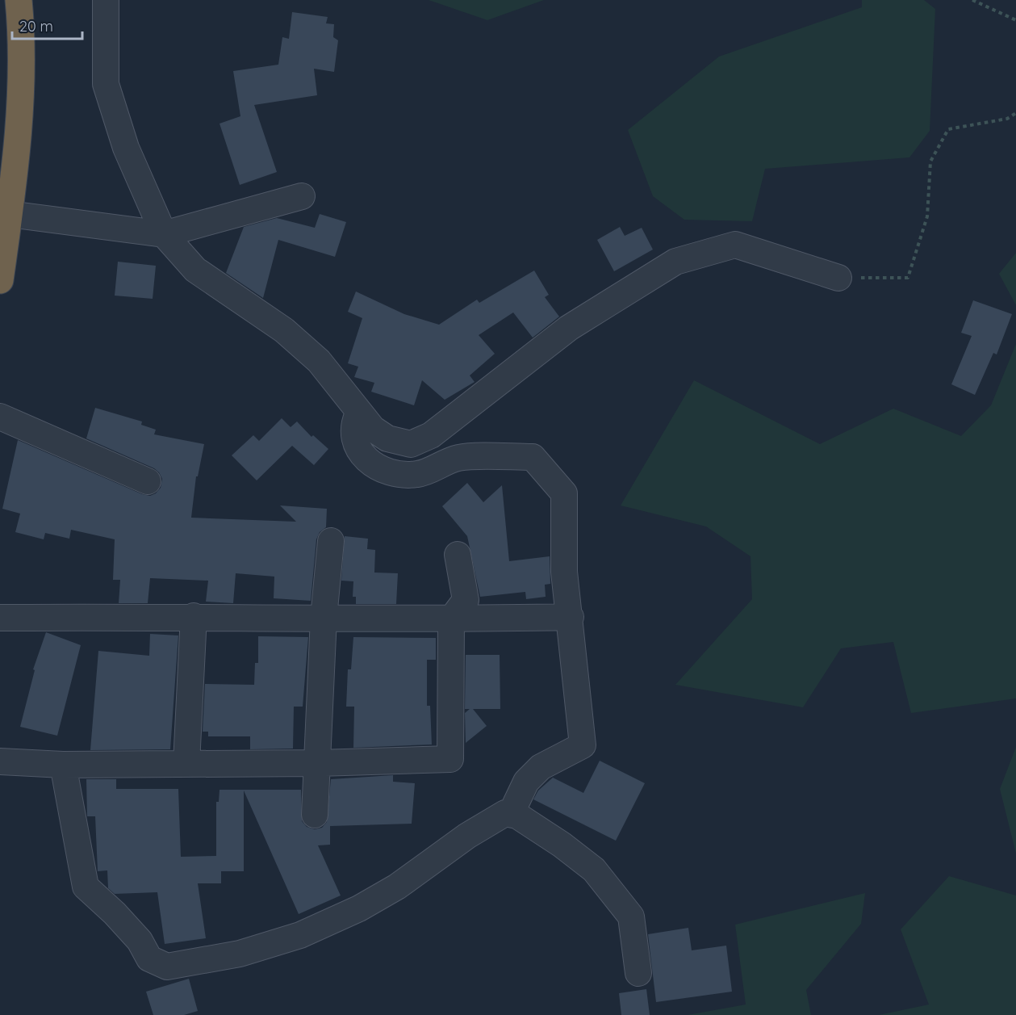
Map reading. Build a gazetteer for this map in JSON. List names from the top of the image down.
{
  "scale_bar": "20 m"
}
